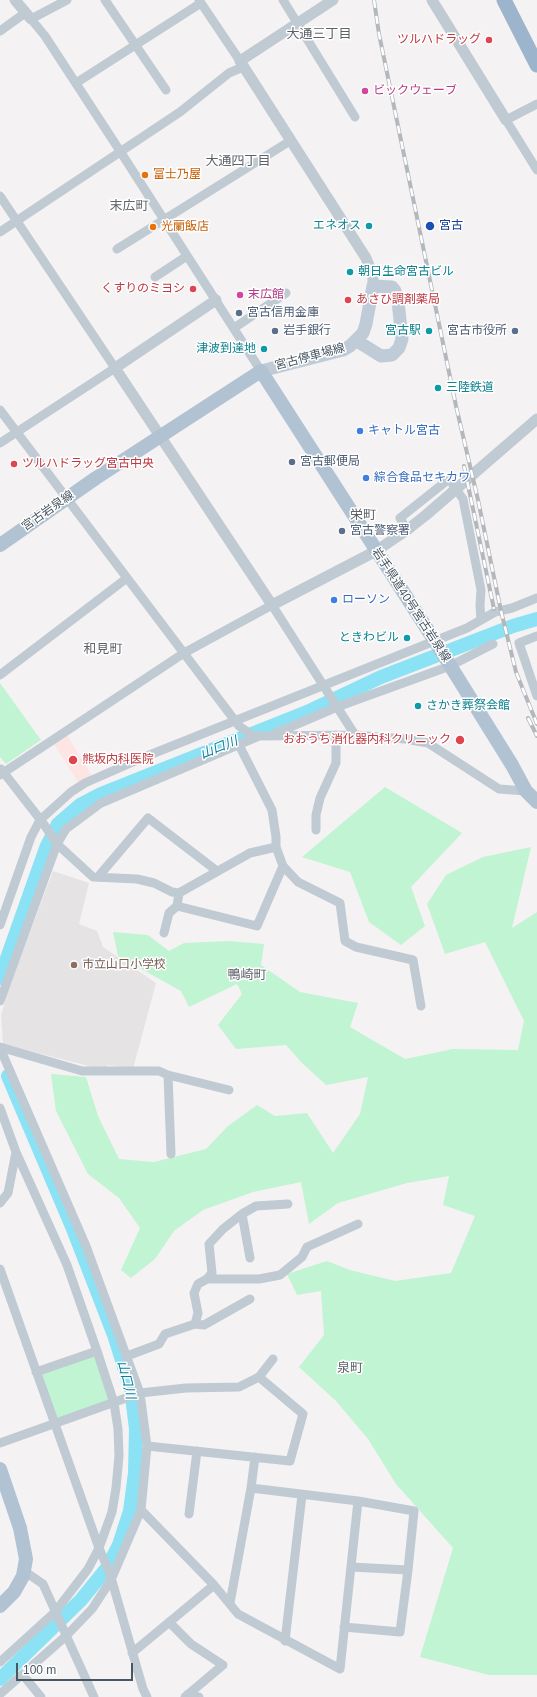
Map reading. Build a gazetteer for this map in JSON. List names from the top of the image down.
{
  "streets": {
    "main road": ["宮古停車場線", "宮古岩泉線", "岩手県道40号宮古岩泉線"]
  },
  "crossings": [
    ["宮古停車場線", "岩手県道40号宮古岩泉線"]
  ],
  "districts": [
    "大通三丁目",
    "大通四丁目",
    "末広町",
    "栄町",
    "和見町",
    "鴨崎町",
    "泉町"
  ],
  "water": ["山口川"],
  "places": [
    "ツルハドラッグ",
    "ビックウェーブ",
    "富士乃屋",
    "エネオス",
    "宮古",
    "光蘭飯店",
    "朝日生命宮古ビル",
    "くすりのミヨシ",
    "末広館",
    "あさひ調剤薬局",
    "宮古信用金庫",
    "岩手銀行",
    "宮古駅",
    "宮古市役所",
    "津波到達地",
    "三陸鉄道",
    "キャトル宮古",
    "宮古郵便局",
    "ツルハドラッグ宮古中央",
    "綜合食品セキカワ",
    "宮古警察署",
    "ローソン",
    "ときわビル",
    "さかき葬祭会館",
    "おおうち消化器内科クリニック",
    "熊坂内科医院",
    "市立山口小学校"
  ],
  "scale_bar": "100 m"
}
